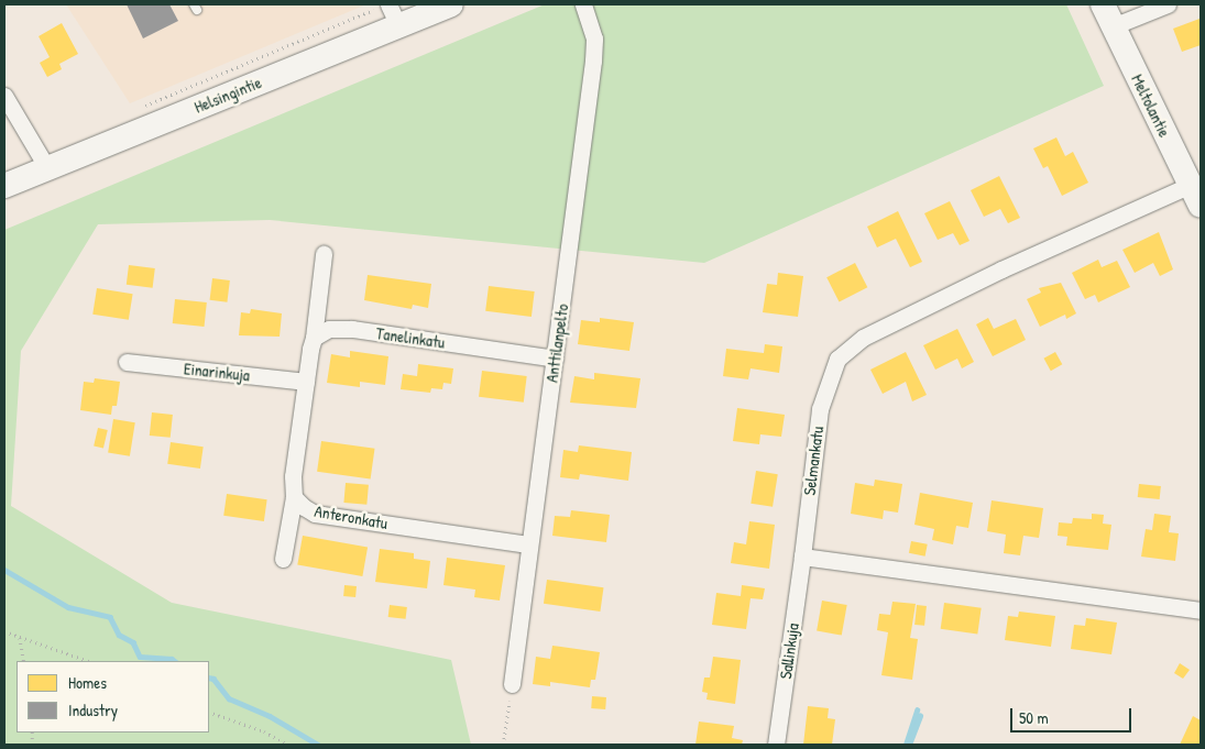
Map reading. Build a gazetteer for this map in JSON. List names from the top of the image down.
{
  "streets": {
    "main road": ["Helsingintie", "Meltolantie"],
    "street": [
      "Tanelinkatu",
      "Anttilanpelto",
      "Einarinkuja",
      "Selmankatu",
      "Anteronkatu",
      "Sallinkuja"
    ]
  },
  "crossings": [
    ["Meltolantie", "Selmankatu"],
    ["Tanelinkatu", "Anttilanpelto"],
    ["Anttilanpelto", "Anteronkatu"],
    ["Einarinkuja", "Anteronkatu"],
    ["Selmankatu", "Sallinkuja"]
  ],
  "legend": ["Homes", "Industry"],
  "scale_bar": "50 m"
}
